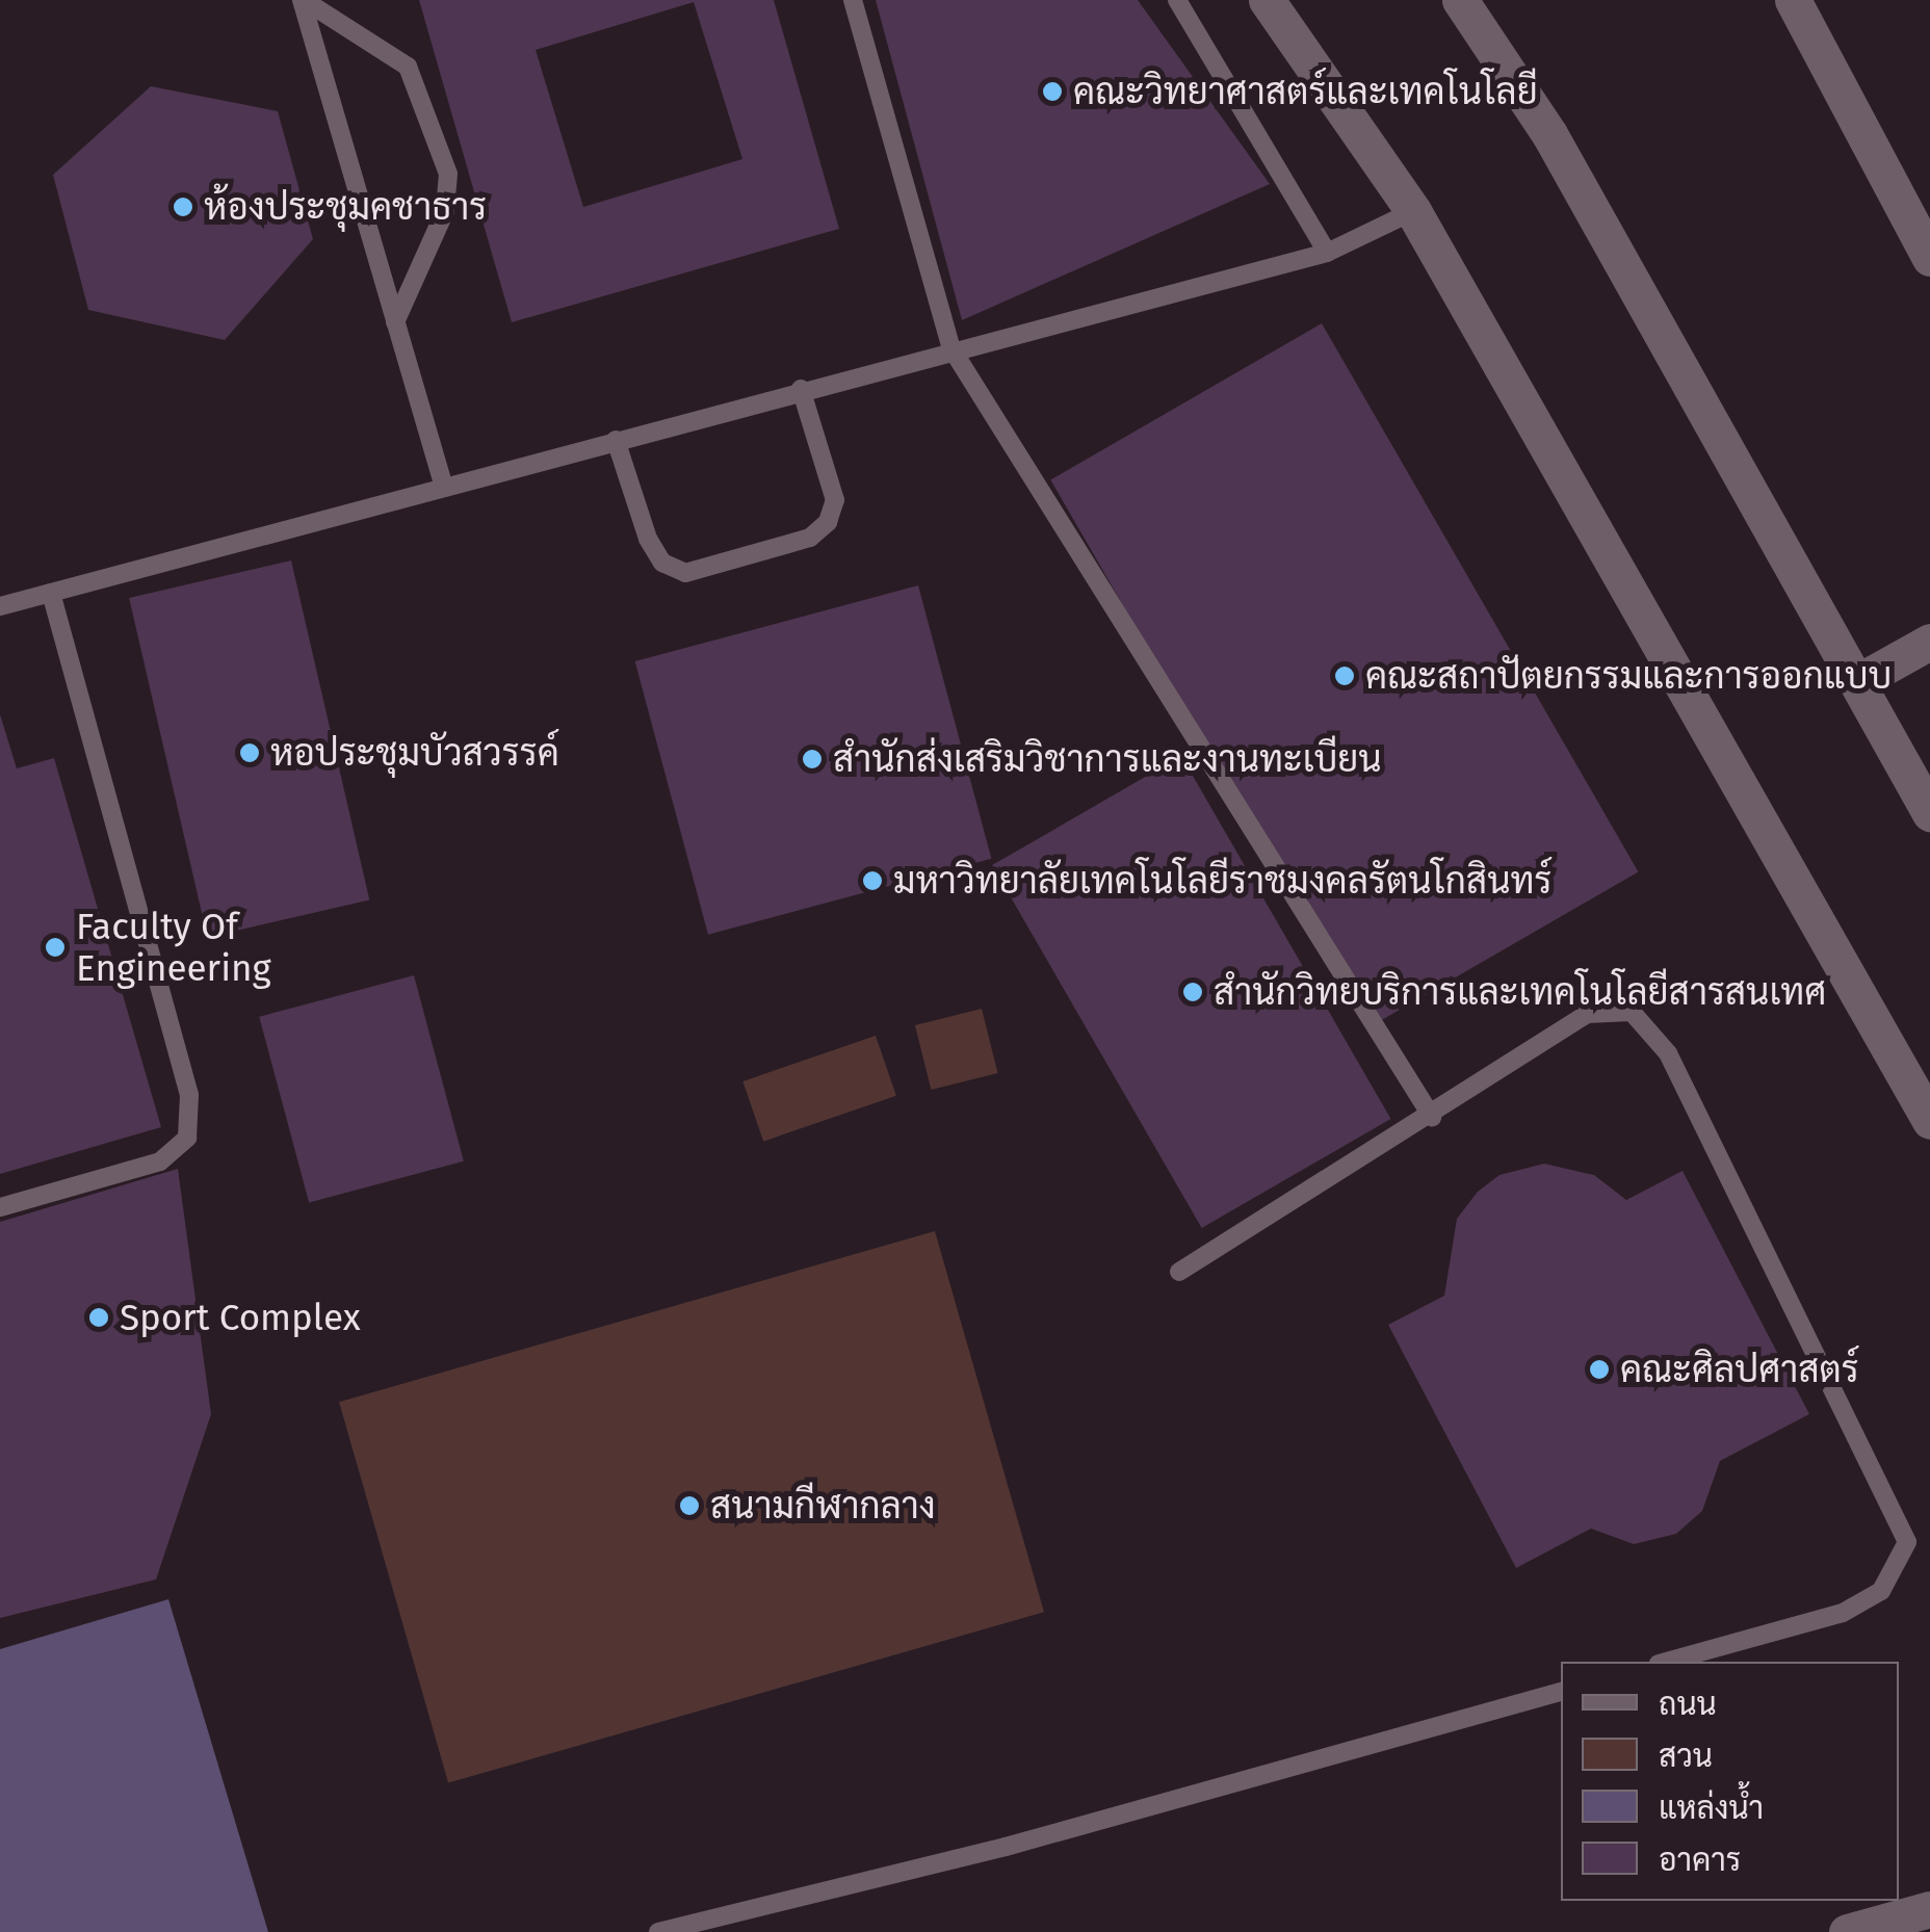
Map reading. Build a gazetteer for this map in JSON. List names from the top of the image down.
{
  "places": [
    "คณะวิทยาศาสตร์และเทคโนโลยี",
    "ห้องประชุมคชาธาร",
    "คณะสถาปัตยกรรมและการออกแบบ",
    "หอประชุมบัวสวรรค์",
    "สำนักส่งเสริมวิชาการและงานทะเบียน",
    "มหาวิทยาลัยเทคโนโลยีราชมงคลรัตนโกสินทร์",
    "Faculty Of Engineering",
    "สำนักวิทยบริการและเทคโนโลยีสารสนเทศ",
    "Sport Complex",
    "คณะศิลปศาสตร์",
    "สนามกีฬากลาง"
  ],
  "legend": [
    "ถนน",
    "สวน",
    "แหล่งน้ำ",
    "อาคาร"
  ]
}
